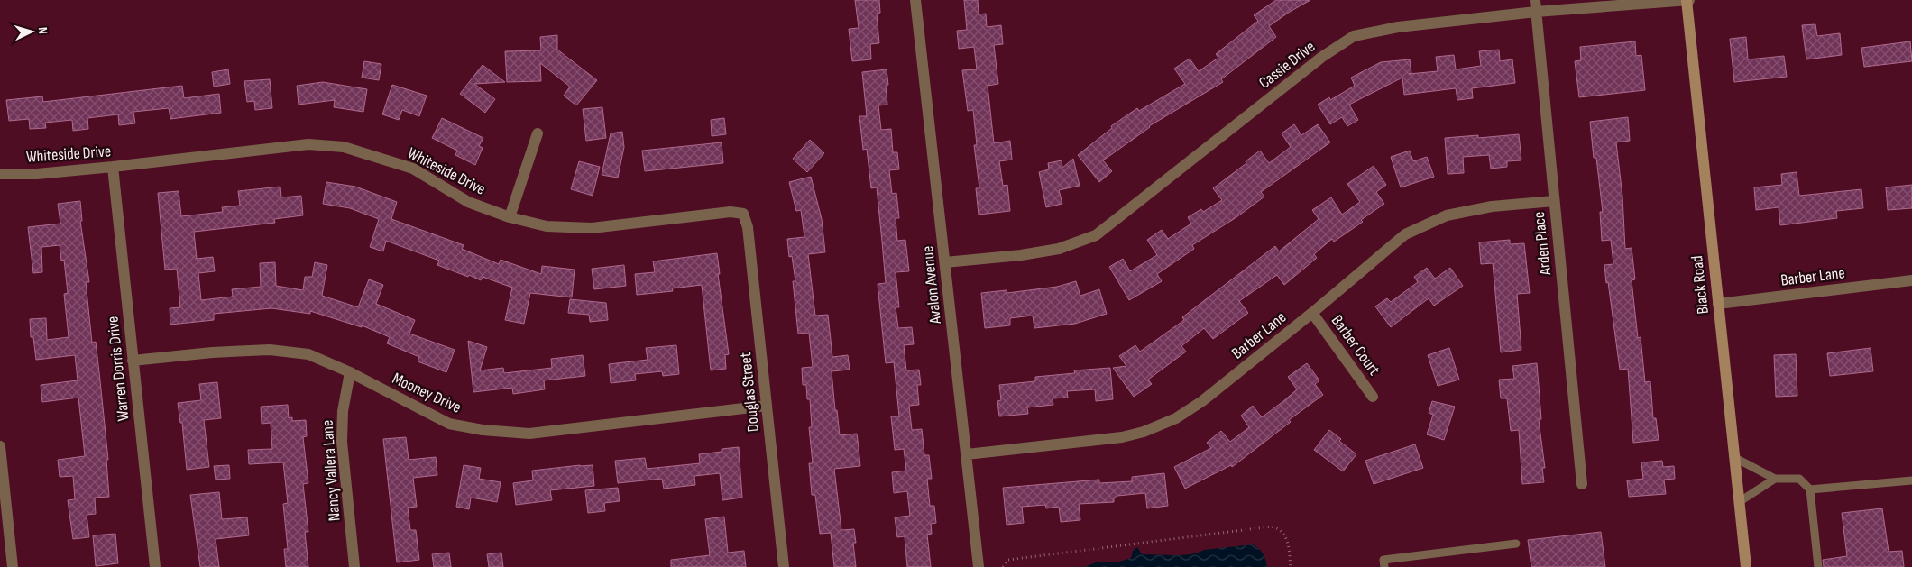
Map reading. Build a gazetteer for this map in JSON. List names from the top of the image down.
{
  "streets": {
    "main road": ["Black Road"],
    "street": [
      "Cassie Drive",
      "Whiteside Drive",
      "Arden Place",
      "Barber Lane",
      "Avalon Avenue",
      "Barber Court",
      "Warren Dorris Drive",
      "Douglas Street",
      "Mooney Drive",
      "Nancy Vallera Lane"
    ]
  },
  "crossings": [
    ["Cassie Drive", "Arden Place"],
    ["Cassie Drive", "Avalon Avenue"],
    ["Cassie Drive", "Black Road"],
    ["Whiteside Drive", "Warren Dorris Drive"],
    ["Whiteside Drive", "Douglas Street"],
    ["Arden Place", "Barber Lane"],
    ["Barber Lane", "Avalon Avenue"],
    ["Barber Lane", "Black Road"],
    ["Barber Lane", "Barber Court"],
    ["Warren Dorris Drive", "Mooney Drive"],
    ["Douglas Street", "Mooney Drive"],
    ["Mooney Drive", "Nancy Vallera Lane"]
  ],
  "north": "right"
}
